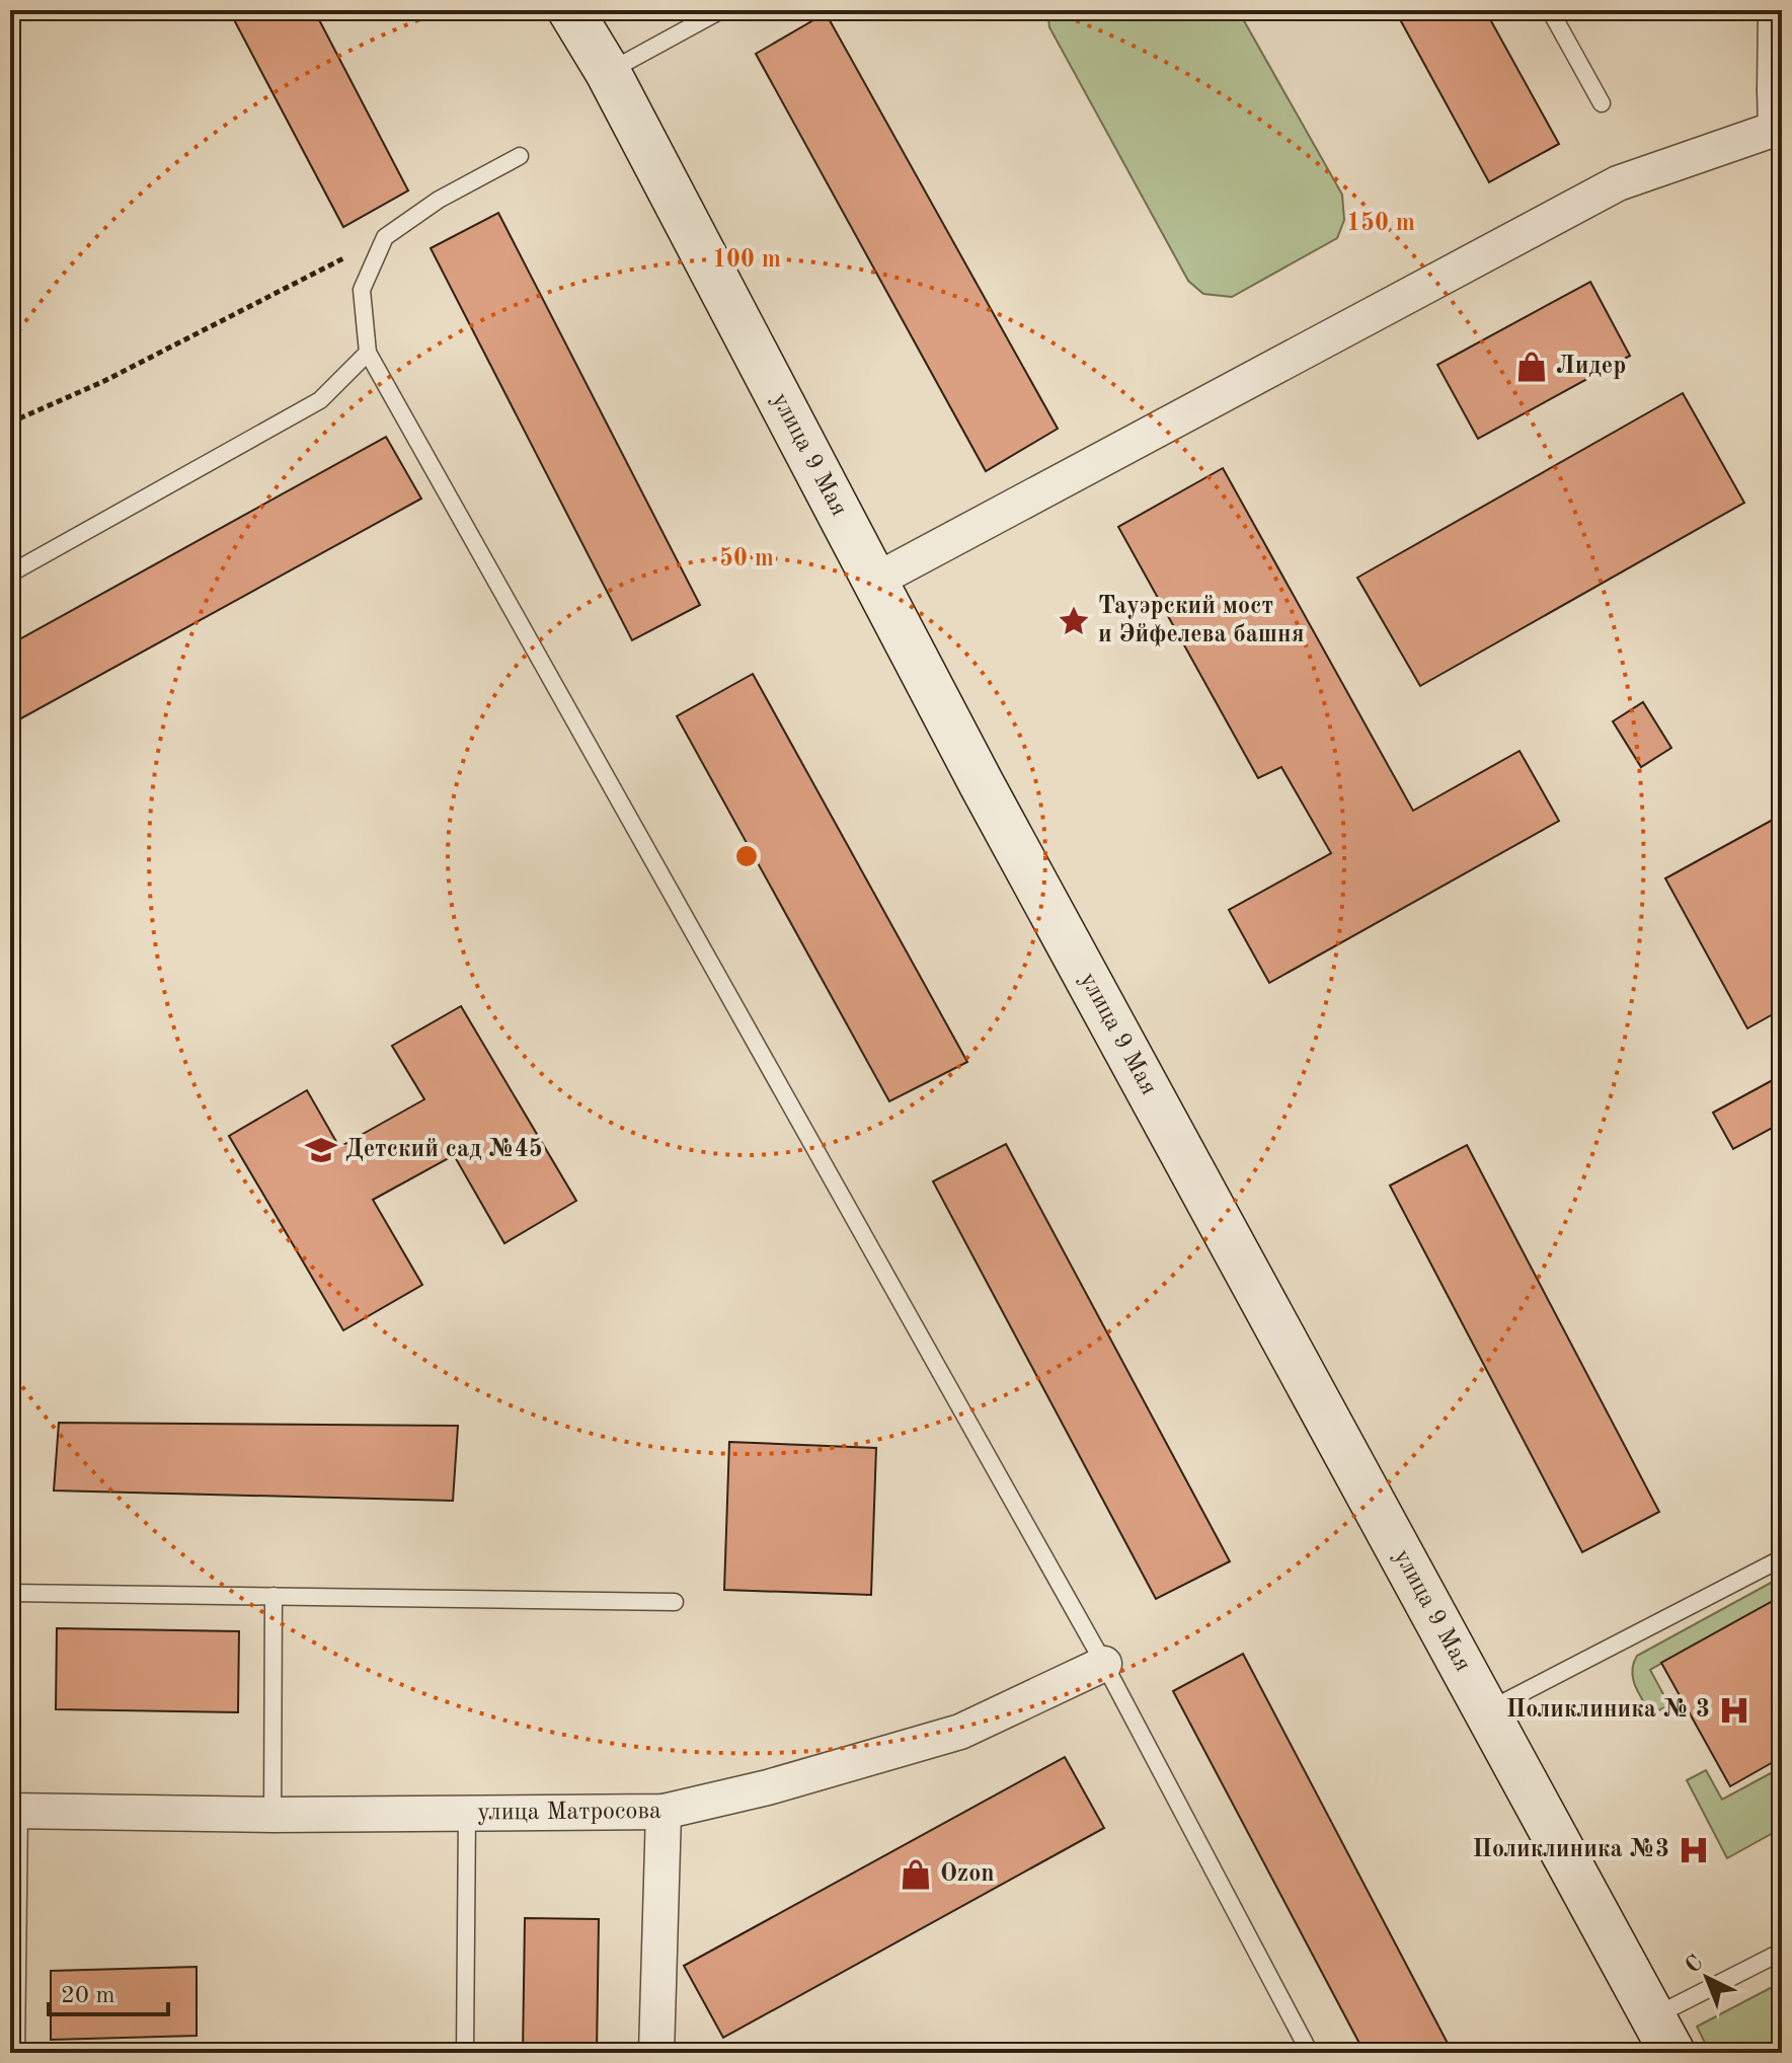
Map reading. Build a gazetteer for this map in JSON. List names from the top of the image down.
{
  "streets": {
    "main road": ["улица 9 Мая"],
    "street": ["улица Матросова"]
  },
  "places": {
    "shop": ["Лидер", "Ozon"],
    "place": ["Тауэрский мост и Эйфелева башня"],
    "school or university": ["Детский сад №45"],
    "hospital": ["Поликлиника № 3", "Поликлиника №3"]
  },
  "scale_bar": "20 m",
  "north": "top left",
  "rings": ["150 m", "100 m", "50 m"]
}
